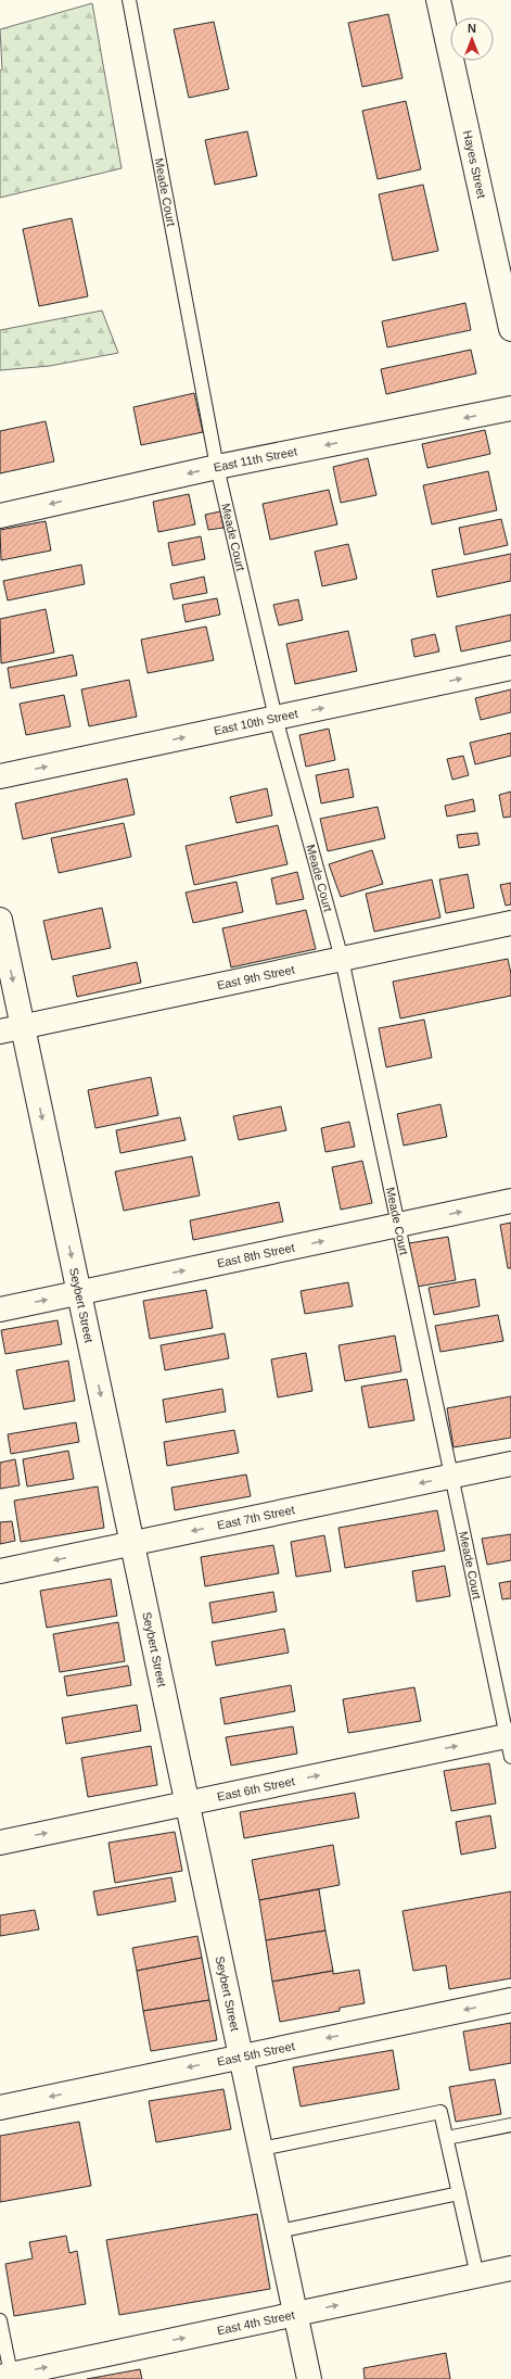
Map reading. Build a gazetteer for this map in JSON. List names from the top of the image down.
{
  "streets": {
    "street": [
      "Hayes Street",
      "East 11th Street",
      "East 10th Street",
      "East 9th Street",
      "East 8th Street",
      "Seybert Street",
      "East 7th Street",
      "East 6th Street",
      "East 5th Street",
      "East 4th Street"
    ],
    "lane": ["Meade Court"]
  },
  "crossings": [
    ["Meade Court", "East 11th Street"],
    ["Meade Court", "East 10th Street"],
    ["Meade Court", "East 9th Street"],
    ["Meade Court", "East 8th Street"],
    ["Meade Court", "East 7th Street"],
    ["Meade Court", "East 6th Street"],
    ["East 9th Street", "Seybert Street"],
    ["East 8th Street", "Seybert Street"],
    ["Seybert Street", "East 7th Street"],
    ["Seybert Street", "East 6th Street"],
    ["Seybert Street", "East 5th Street"],
    ["Seybert Street", "East 4th Street"]
  ],
  "one_way": [
    "East 11th Street",
    "East 10th Street",
    "East 8th Street",
    "Seybert Street",
    "East 7th Street",
    "East 6th Street",
    "East 5th Street",
    "East 4th Street"
  ],
  "north": "top"
}
